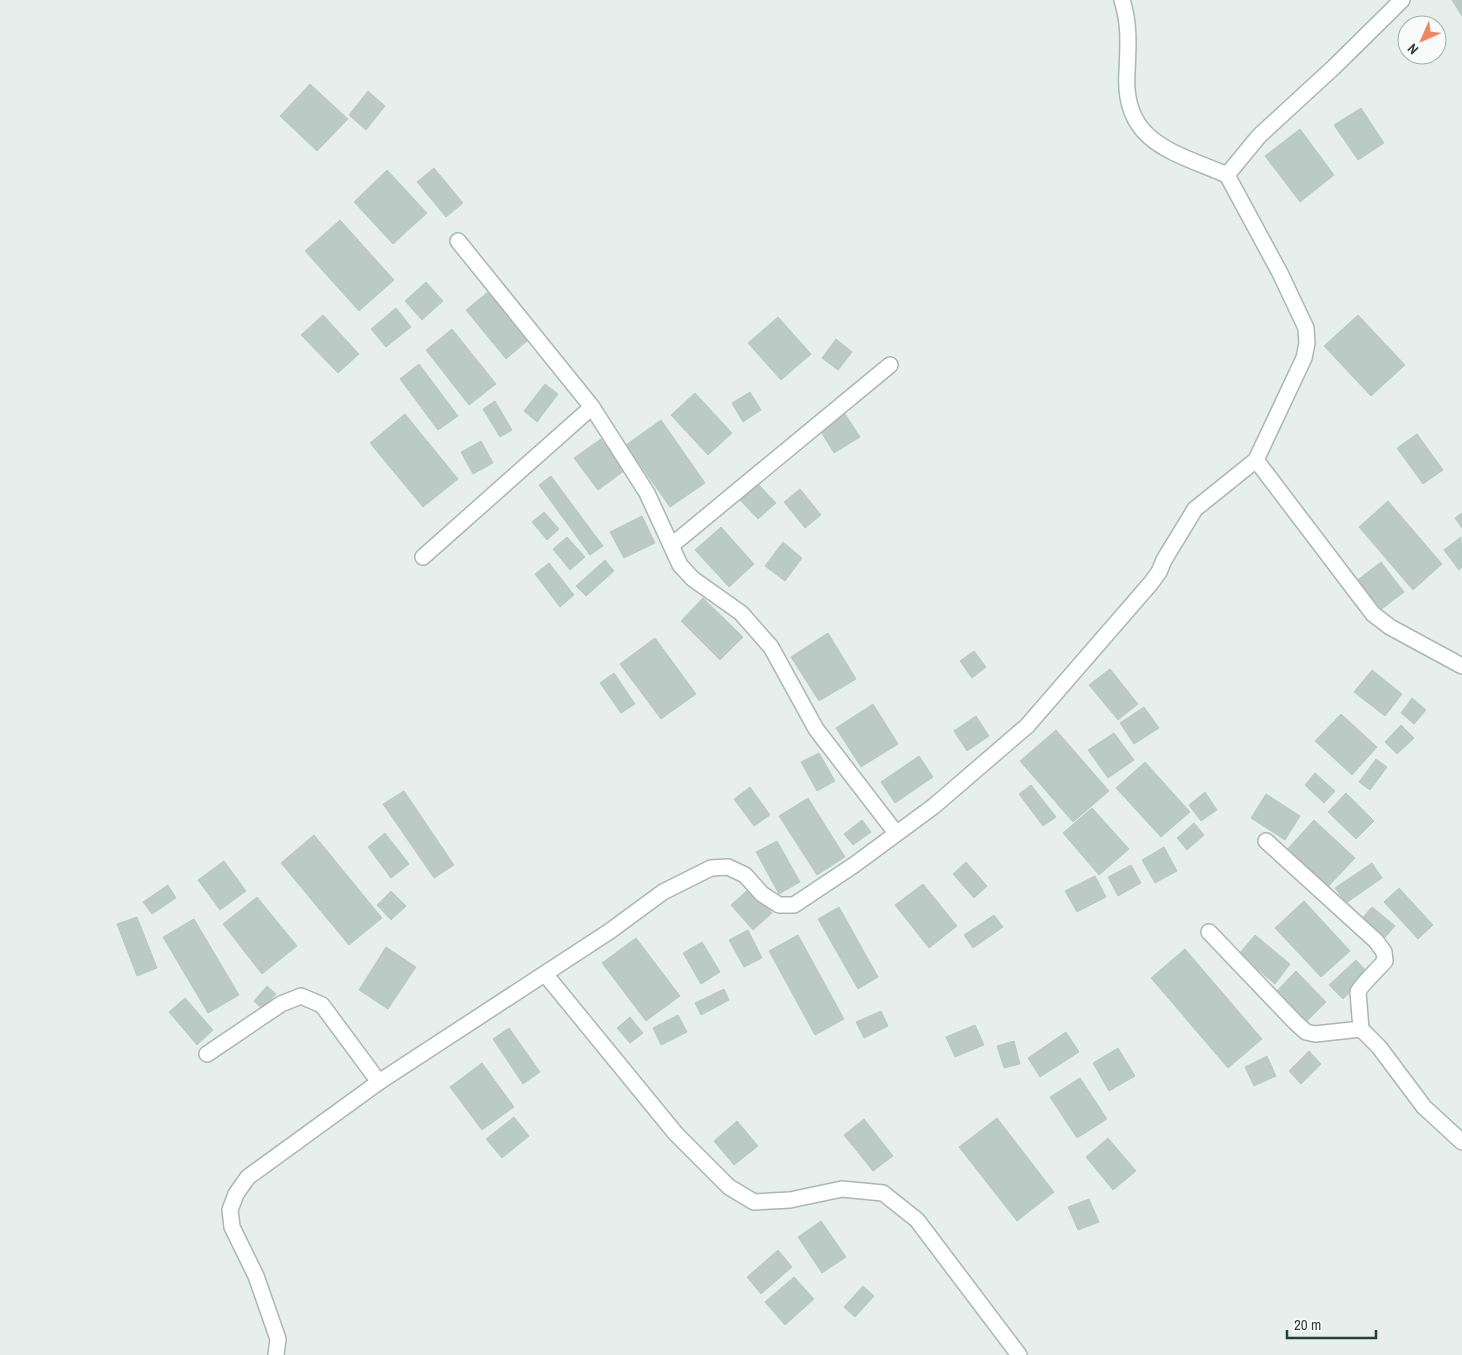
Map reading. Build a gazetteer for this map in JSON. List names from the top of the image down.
{
  "scale_bar": "20 m",
  "north": "bottom left"
}
